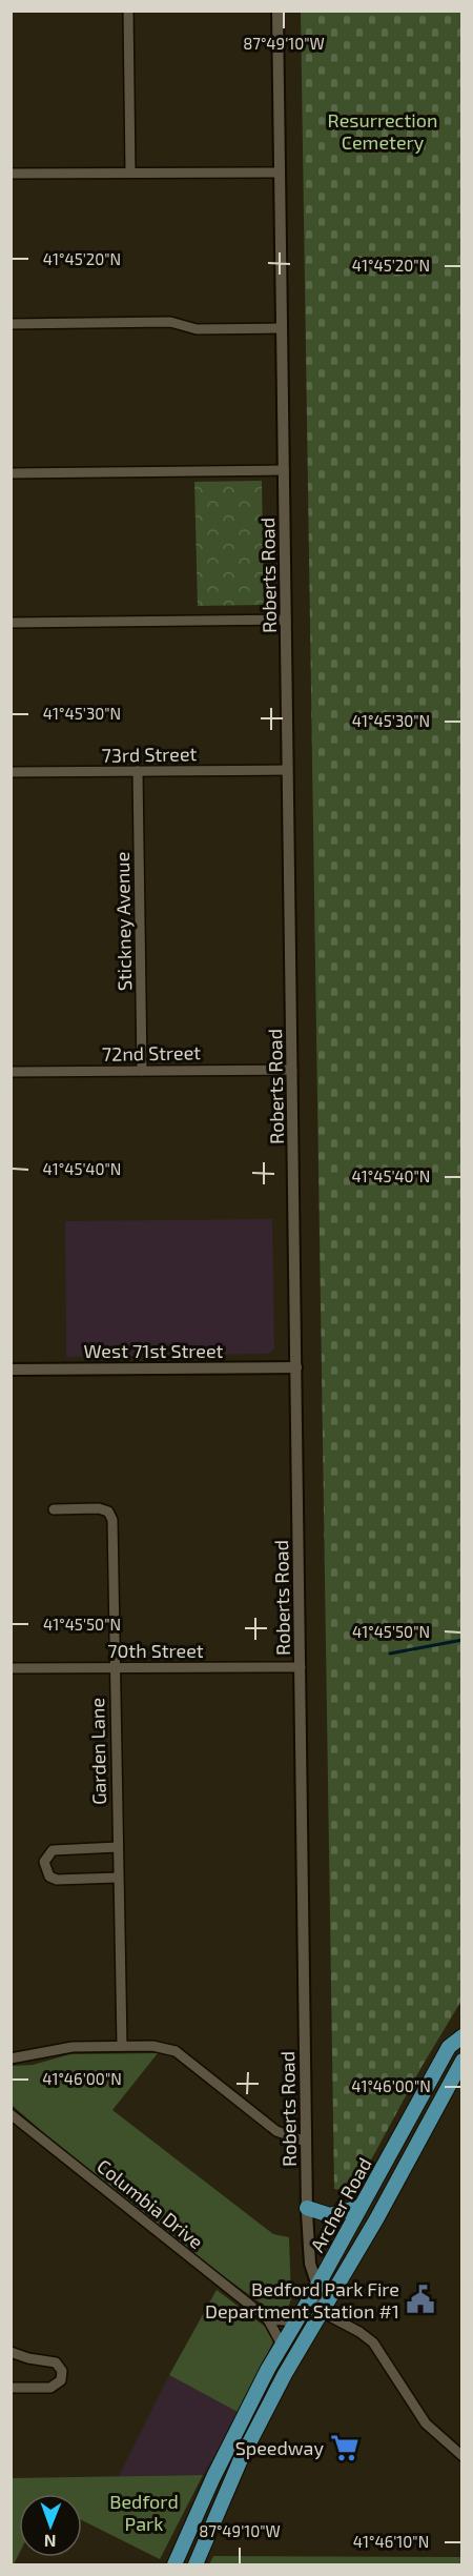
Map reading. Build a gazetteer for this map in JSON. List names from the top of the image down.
{
  "streets": {
    "main road": ["Archer Road"],
    "street": [
      "Roberts Road",
      "73rd Street",
      "Stickney Avenue",
      "72nd Street",
      "West 71st Street",
      "70th Street",
      "Garden Lane",
      "Columbia Drive"
    ]
  },
  "crossings": [
    ["Roberts Road", "73rd Street"],
    ["Roberts Road", "72nd Street"],
    ["Roberts Road", "West 71st Street"],
    ["Roberts Road", "70th Street"],
    ["Roberts Road", "Archer Road"],
    ["73rd Street", "Stickney Avenue"],
    ["Stickney Avenue", "72nd Street"],
    ["70th Street", "Garden Lane"],
    ["Columbia Drive", "Archer Road"]
  ],
  "parks": ["Resurrection Cemetery", "Bedford Park"],
  "places": {
    "public building": ["Bedford Park Fire Department Station #1"],
    "supermarket": ["Speedway"]
  },
  "north": "bottom",
  "coordinates": [
    "87°49'10\"W",
    "41°45'20\"N",
    "41°45'30\"N",
    "41°45'40\"N",
    "41°45'50\"N",
    "41°46'00\"N",
    "41°46'10\"N"
  ]
}
